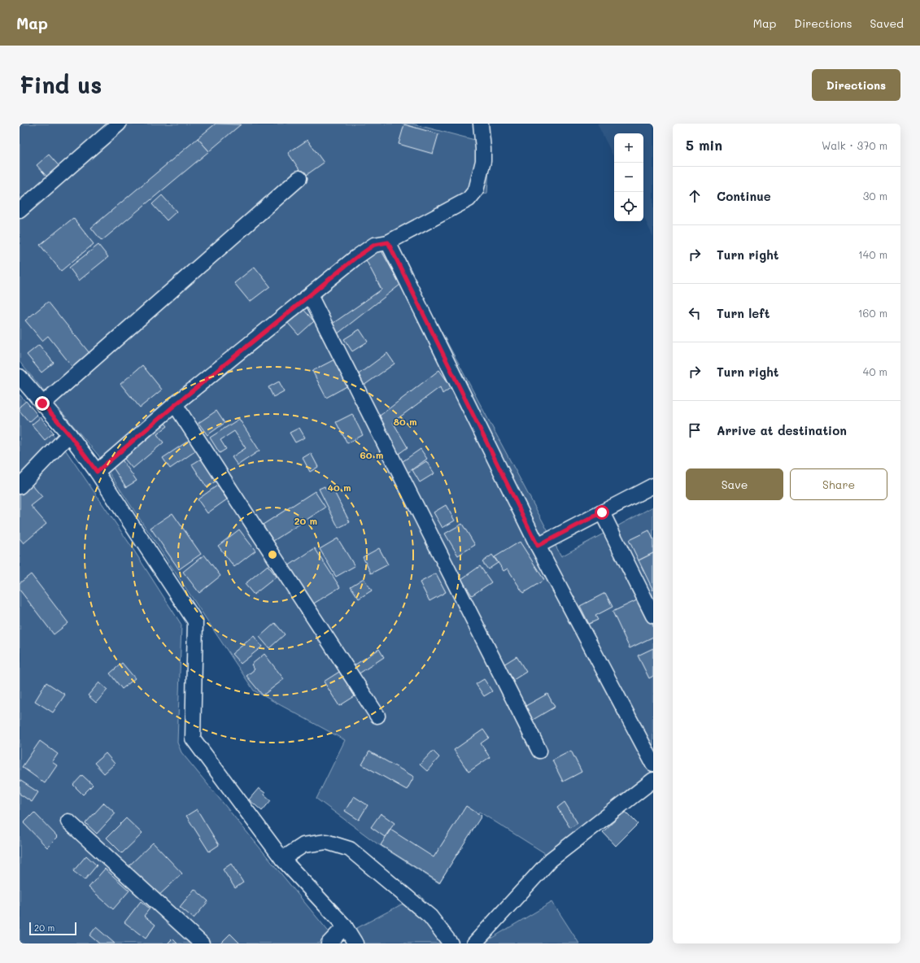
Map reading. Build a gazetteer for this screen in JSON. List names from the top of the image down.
{
  "scale_bar": "20 m",
  "page": {
    "header": "Map",
    "nav": ["Map", "Directions", "Saved"],
    "buttons": [
      "Directions",
      ["Save", "Share"]
    ],
    "title": "Find us",
    "heading": ["5 min", "Walk · 370 m"],
    "map_buttons": ["+", "−"],
    "list": [
      ["Continue", "30 m"],
      ["Turn right", "140 m"],
      ["Turn left", "160 m"],
      ["Turn right", "40 m"],
      "Arrive at destination"
    ],
    "scale": "20 m"
  },
  "rings": [
    "80 m",
    "60 m",
    "40 m",
    "20 m"
  ]
}
